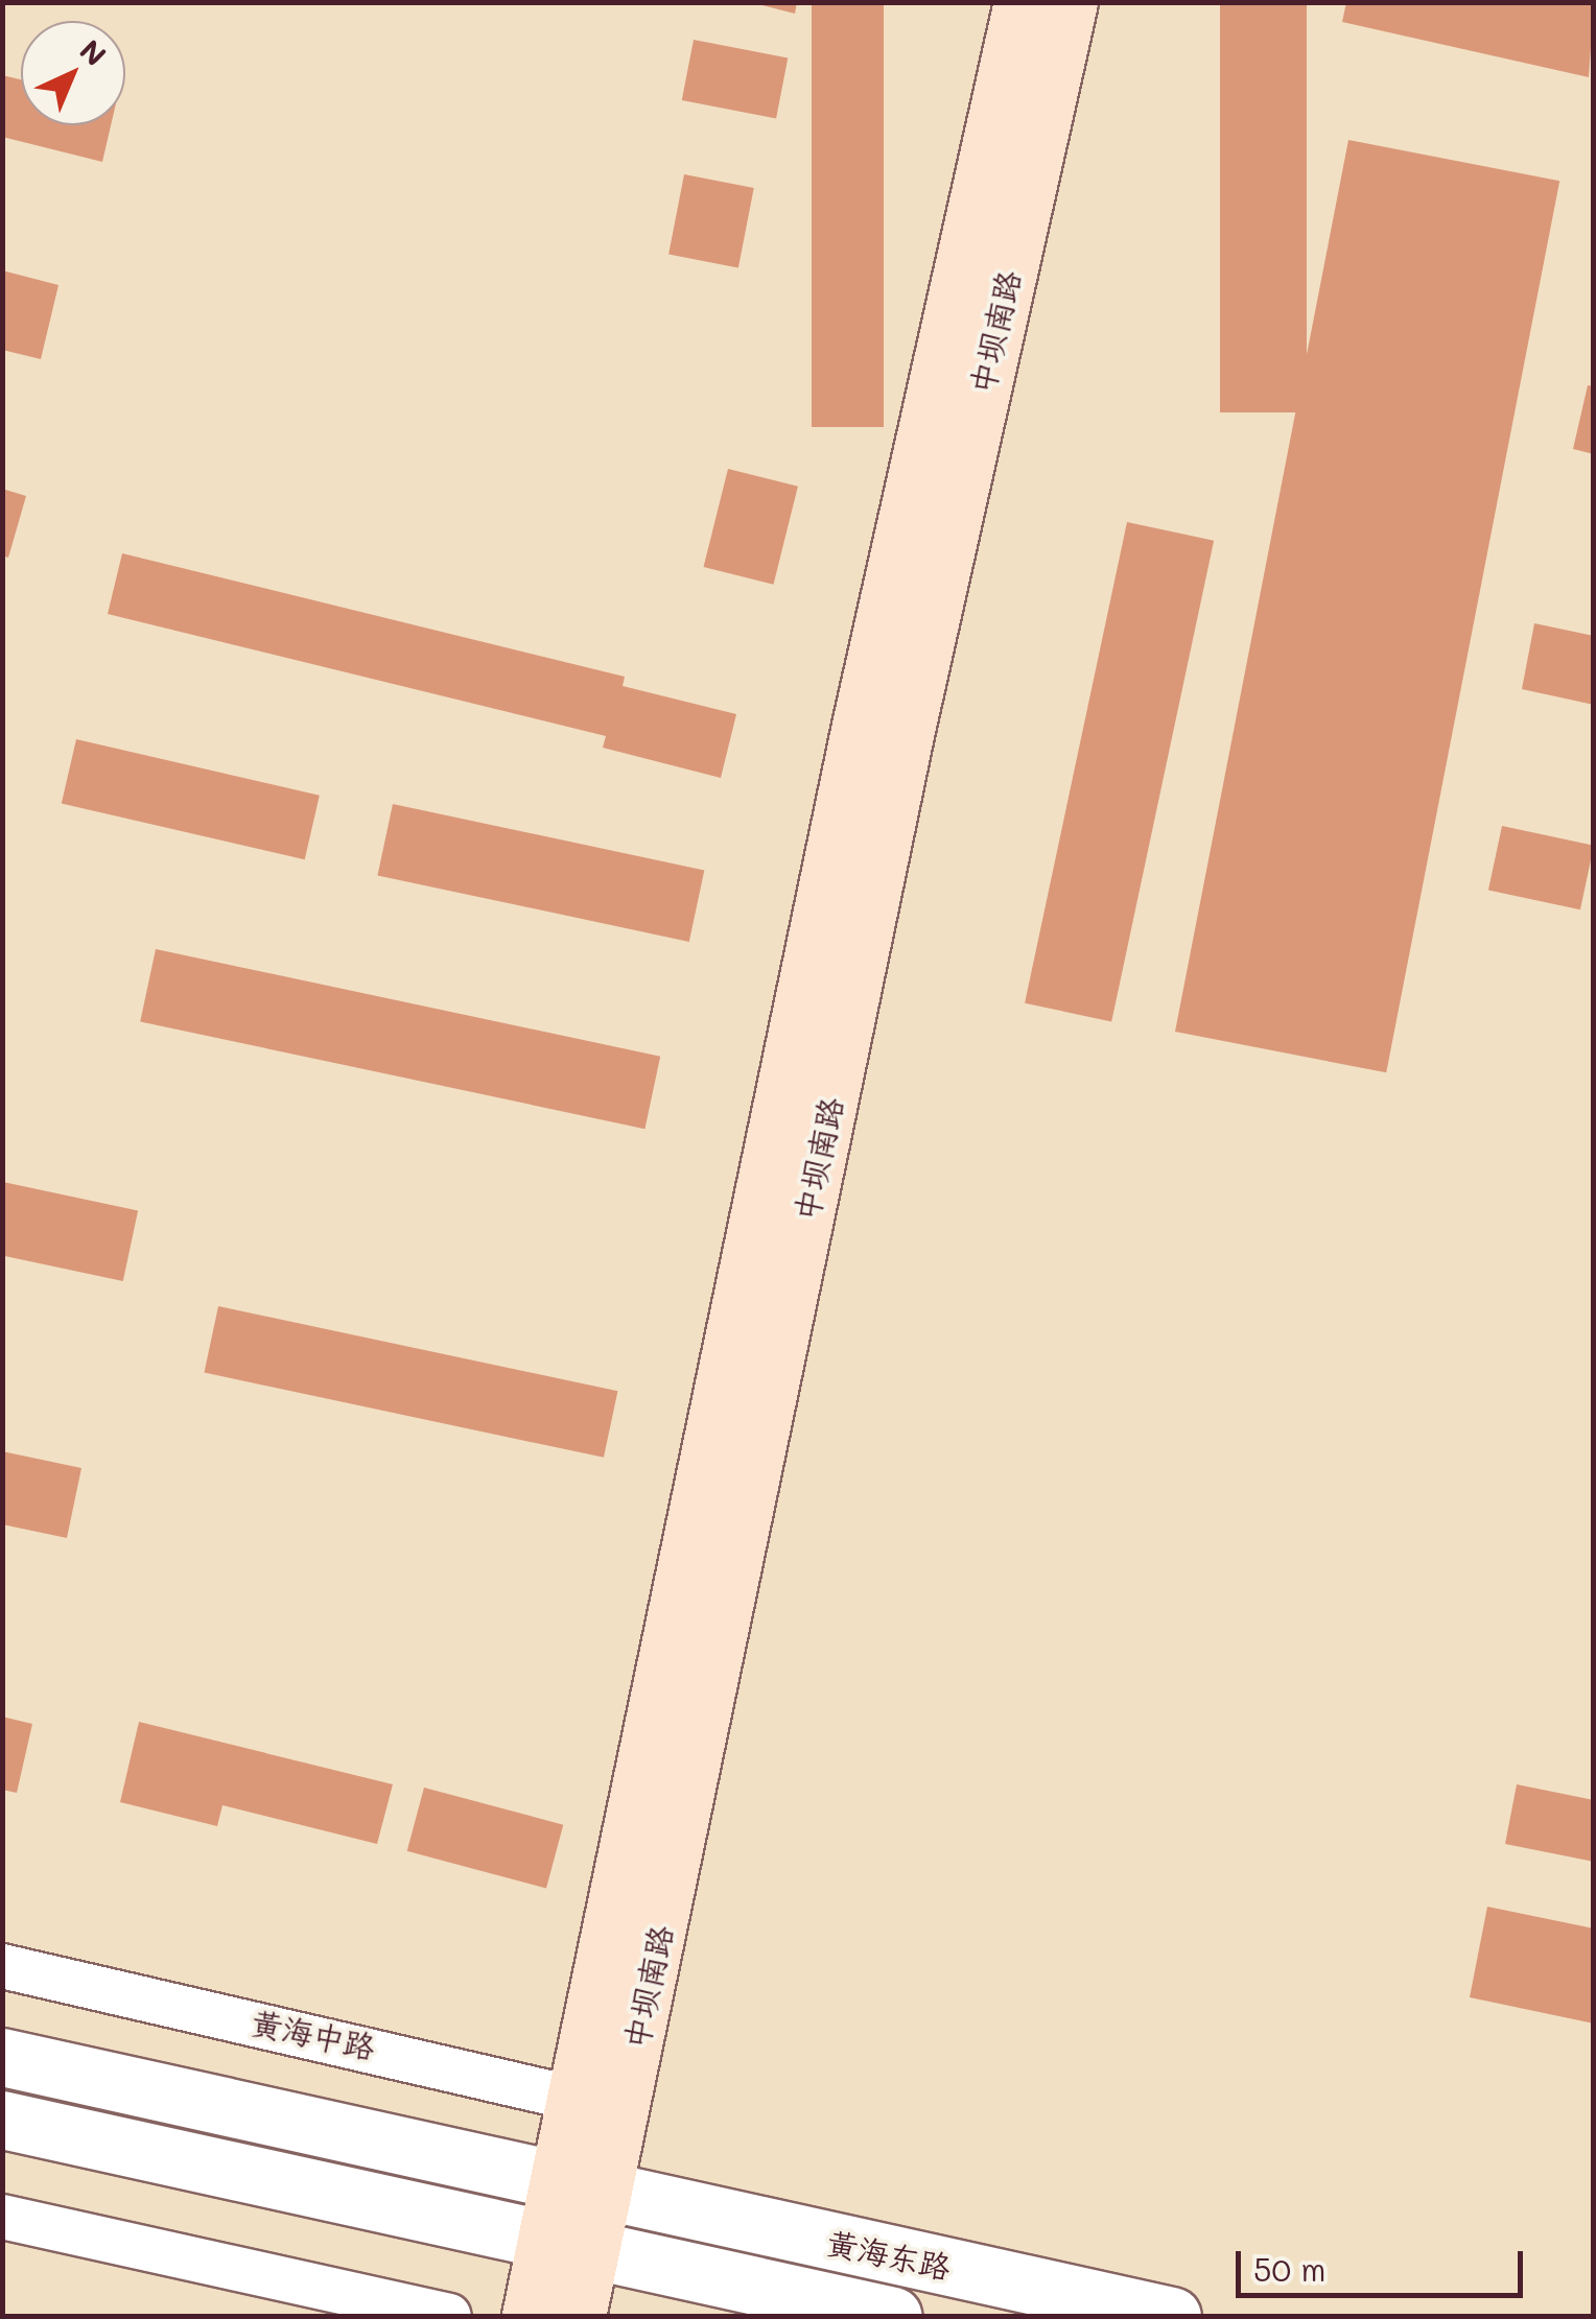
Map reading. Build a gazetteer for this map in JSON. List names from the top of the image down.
{
  "streets": {
    "main road": ["中坝南路"],
    "street": ["黄海中路", "黄海东路"]
  },
  "crossings": [
    ["中坝南路", "黄海中路"],
    ["中坝南路", "黄海东路"]
  ],
  "scale_bar": "50 m",
  "north": "top right"
}
